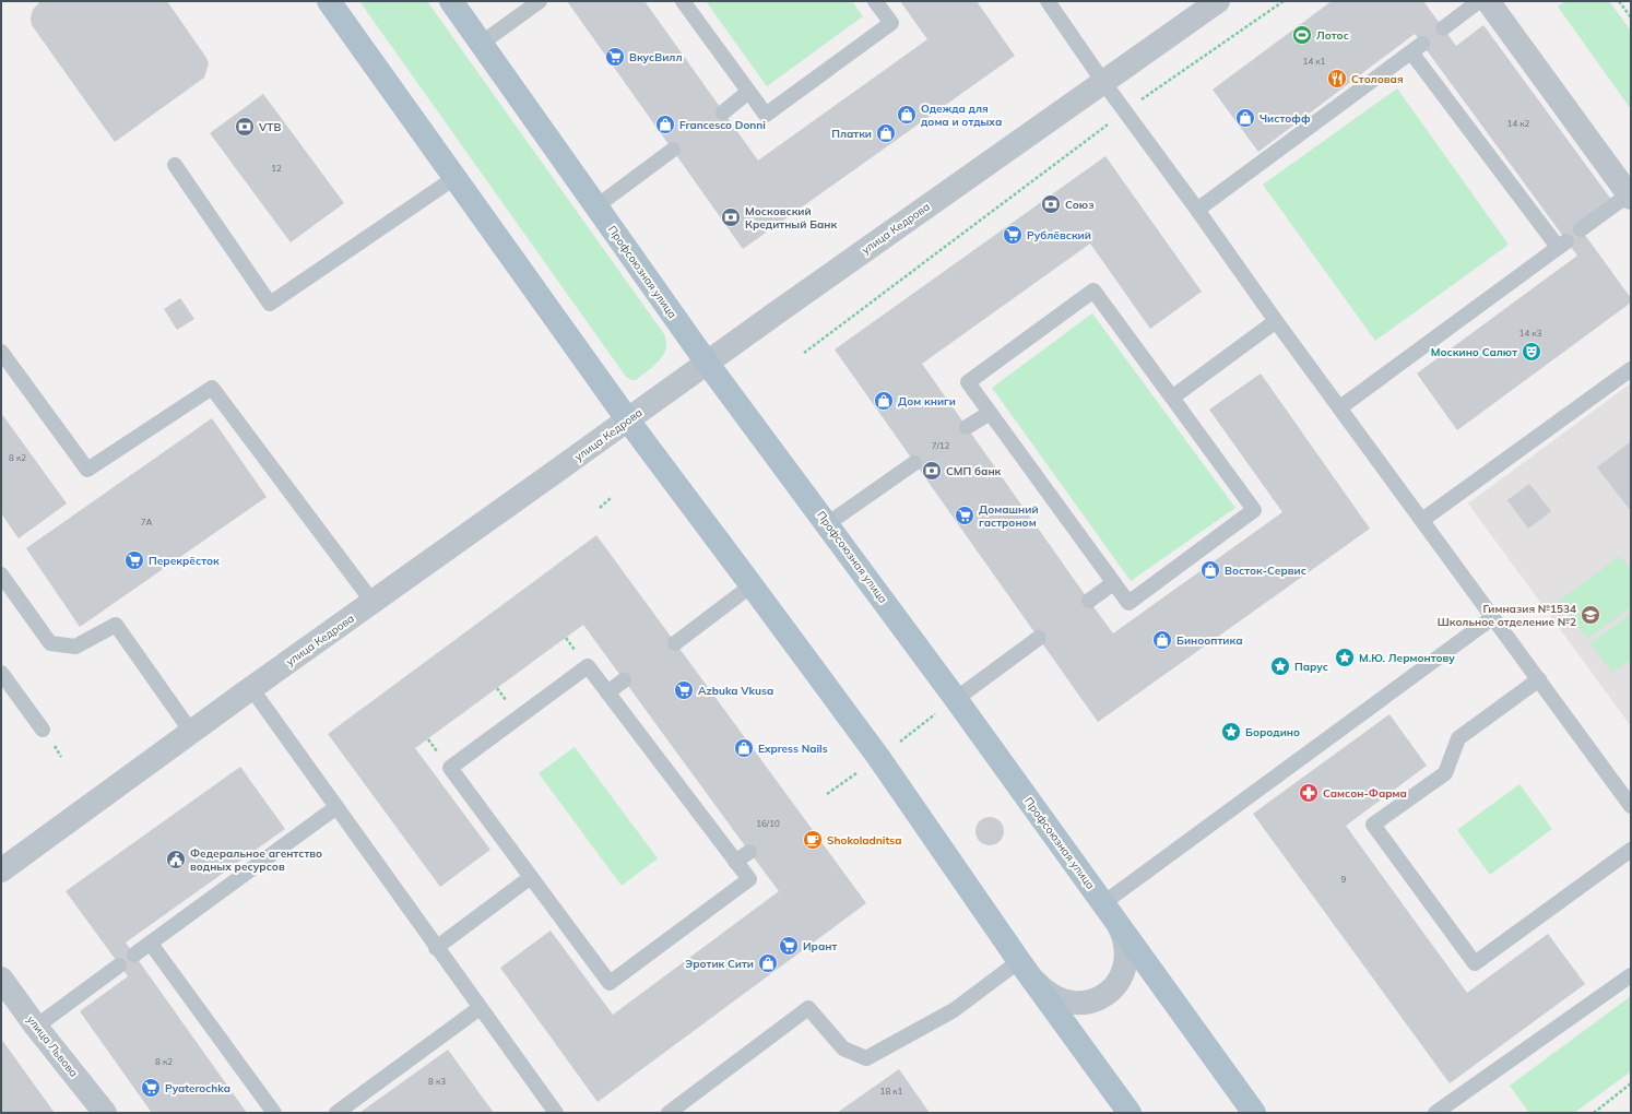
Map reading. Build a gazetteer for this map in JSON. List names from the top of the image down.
{
  "streets": {
    "main road": ["Профсоюзная улица"],
    "street": ["улица Кедрова", "улица Львова"]
  },
  "crossings": [
    ["улица Кедрова", "Профсоюзная улица"]
  ],
  "places": {
    "sports": ["Лотос"],
    "supermarket": [
      "ВкусВилл",
      "Рублёвский",
      "Домашний гастроном",
      "Перекрёсток",
      "Azbuka Vkusa",
      "Ирант",
      "Pyaterochka"
    ],
    "restaurant": ["Столовая"],
    "shop": [
      "Одежда для дома и отдыха",
      "Чистофф",
      "Francesco Donni",
      "Платки",
      "Дом книги",
      "Восток-Сервис",
      "Бинооптика",
      "Express Nails",
      "Эротик Сити"
    ],
    "bank": [
      "VTB",
      "Союз",
      "Московский Кредитный Банк",
      "СМП банк"
    ],
    "theatre": ["Москино Салют"],
    "school or university": ["Гимназия №1534 Школьное отделение №2"],
    "place": ["М.Ю. Лермонтову", "Парус", "Бородино"],
    "pharmacy": ["Самсон-Фарма"],
    "cafe": ["Shokoladnitsa"],
    "public building": ["Федеральное агентство водных ресурсов"]
  },
  "house_numbers": [
    "14 к1",
    "14 к2",
    "12",
    "14 к3",
    "7/12",
    "8 к2",
    "7А",
    "16/10",
    "9",
    "8 к2",
    "8 к3",
    "18 к1"
  ]
}
